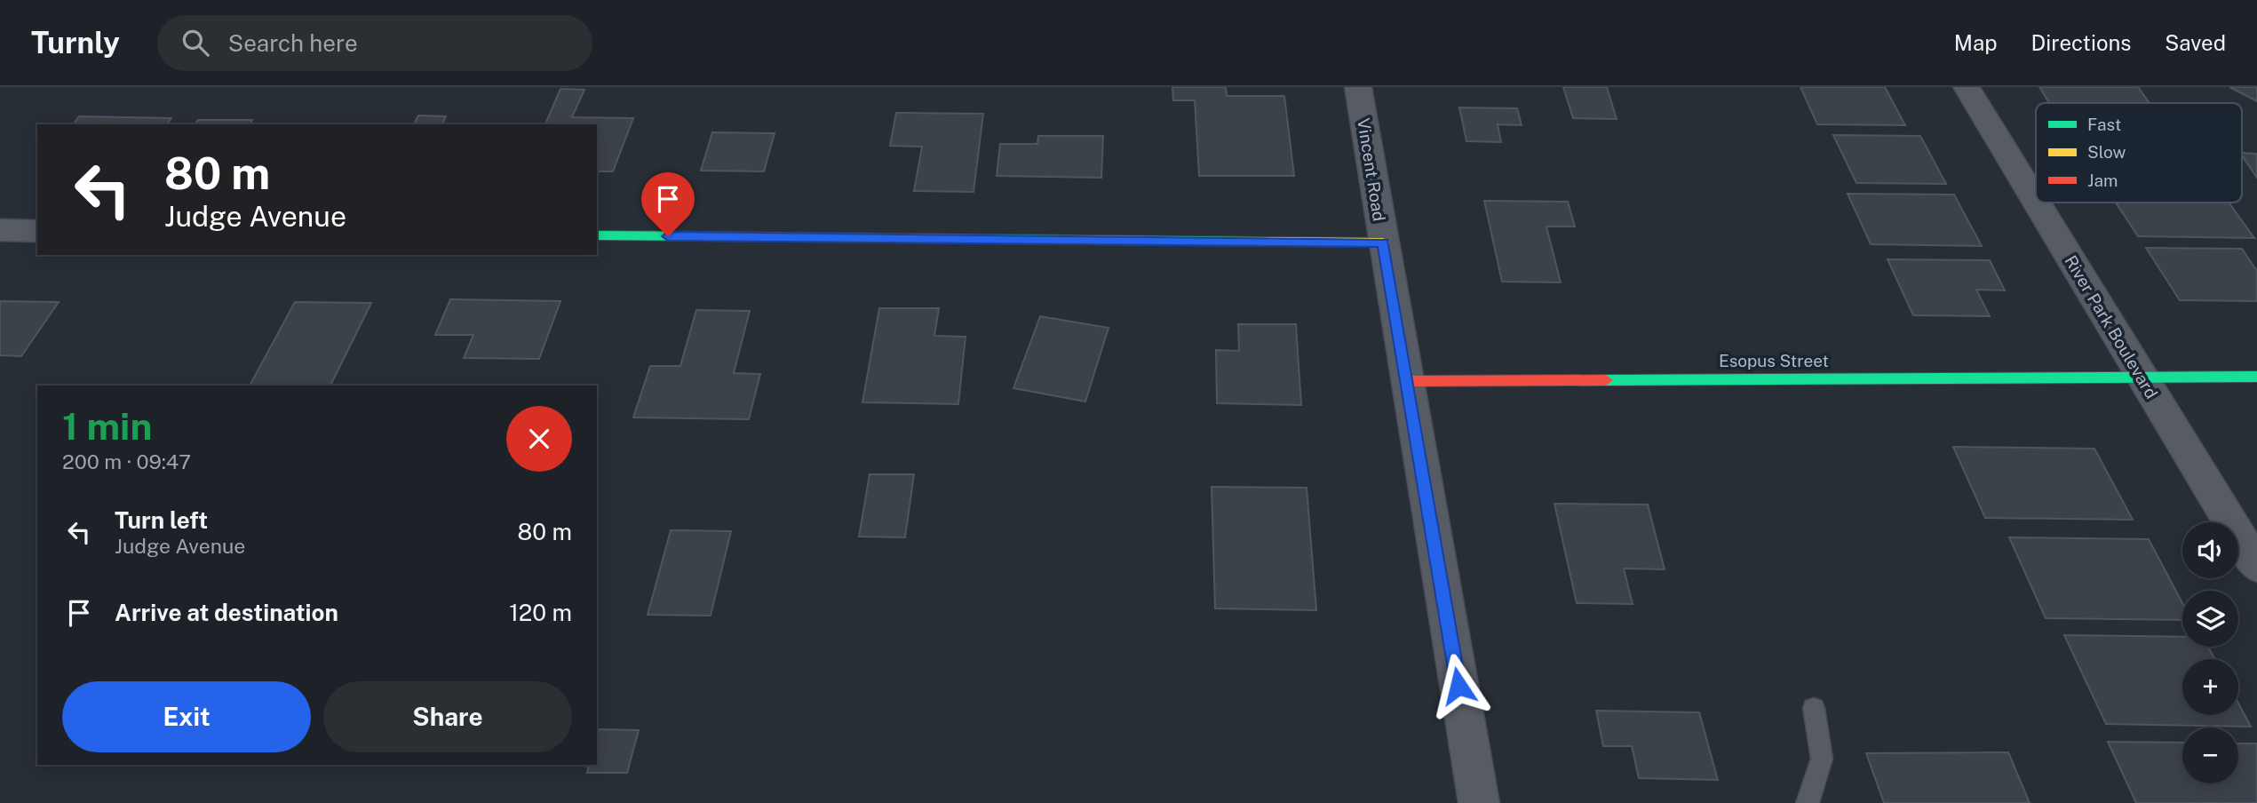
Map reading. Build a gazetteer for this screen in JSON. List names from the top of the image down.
{
  "streets": {
    "street": ["Vincent Road", "River Park Boulevard", "Esopus Street"]
  },
  "crossings": [
    ["Vincent Road", "Esopus Street"],
    ["River Park Boulevard", "Esopus Street"]
  ],
  "legend": ["Fast", "Slow", "Jam"],
  "page": {
    "header": "Turnly",
    "search": "Search here",
    "nav": ["Map", "Directions", "Saved"],
    "turn": ["80 m", "Judge Avenue"],
    "heading": ["1 min", "200 m · 09:47"],
    "list": [
      {
        "name": "Turn left",
        "note": "Judge Avenue",
        "value": "80 m"
      },
      {
        "name": "Arrive at destination",
        "value": "120 m"
      }
    ],
    "map_buttons": ["+", "−"],
    "buttons": ["Exit", "Share"]
  }
}
